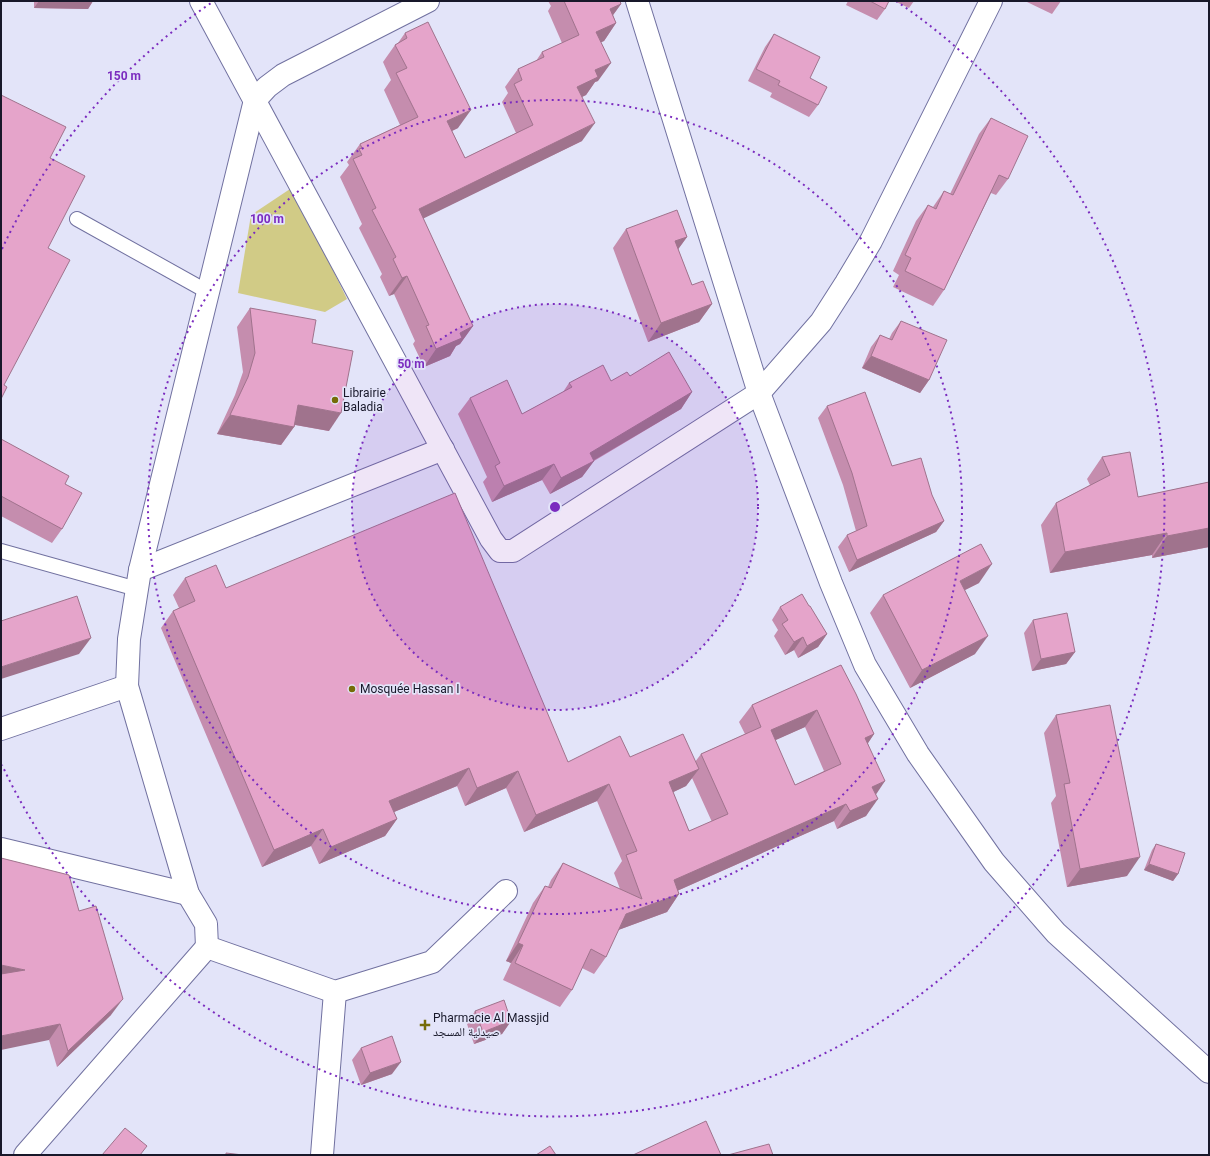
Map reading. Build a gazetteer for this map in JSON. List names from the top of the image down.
{
  "places": {
    "other": ["Librairie Baladia", "Mosquée Hassan I"],
    "health": ["Pharmacie Al Massjid صيدلية المسجد"]
  },
  "rings": ["150 m", "100 m", "50 m"]
}
